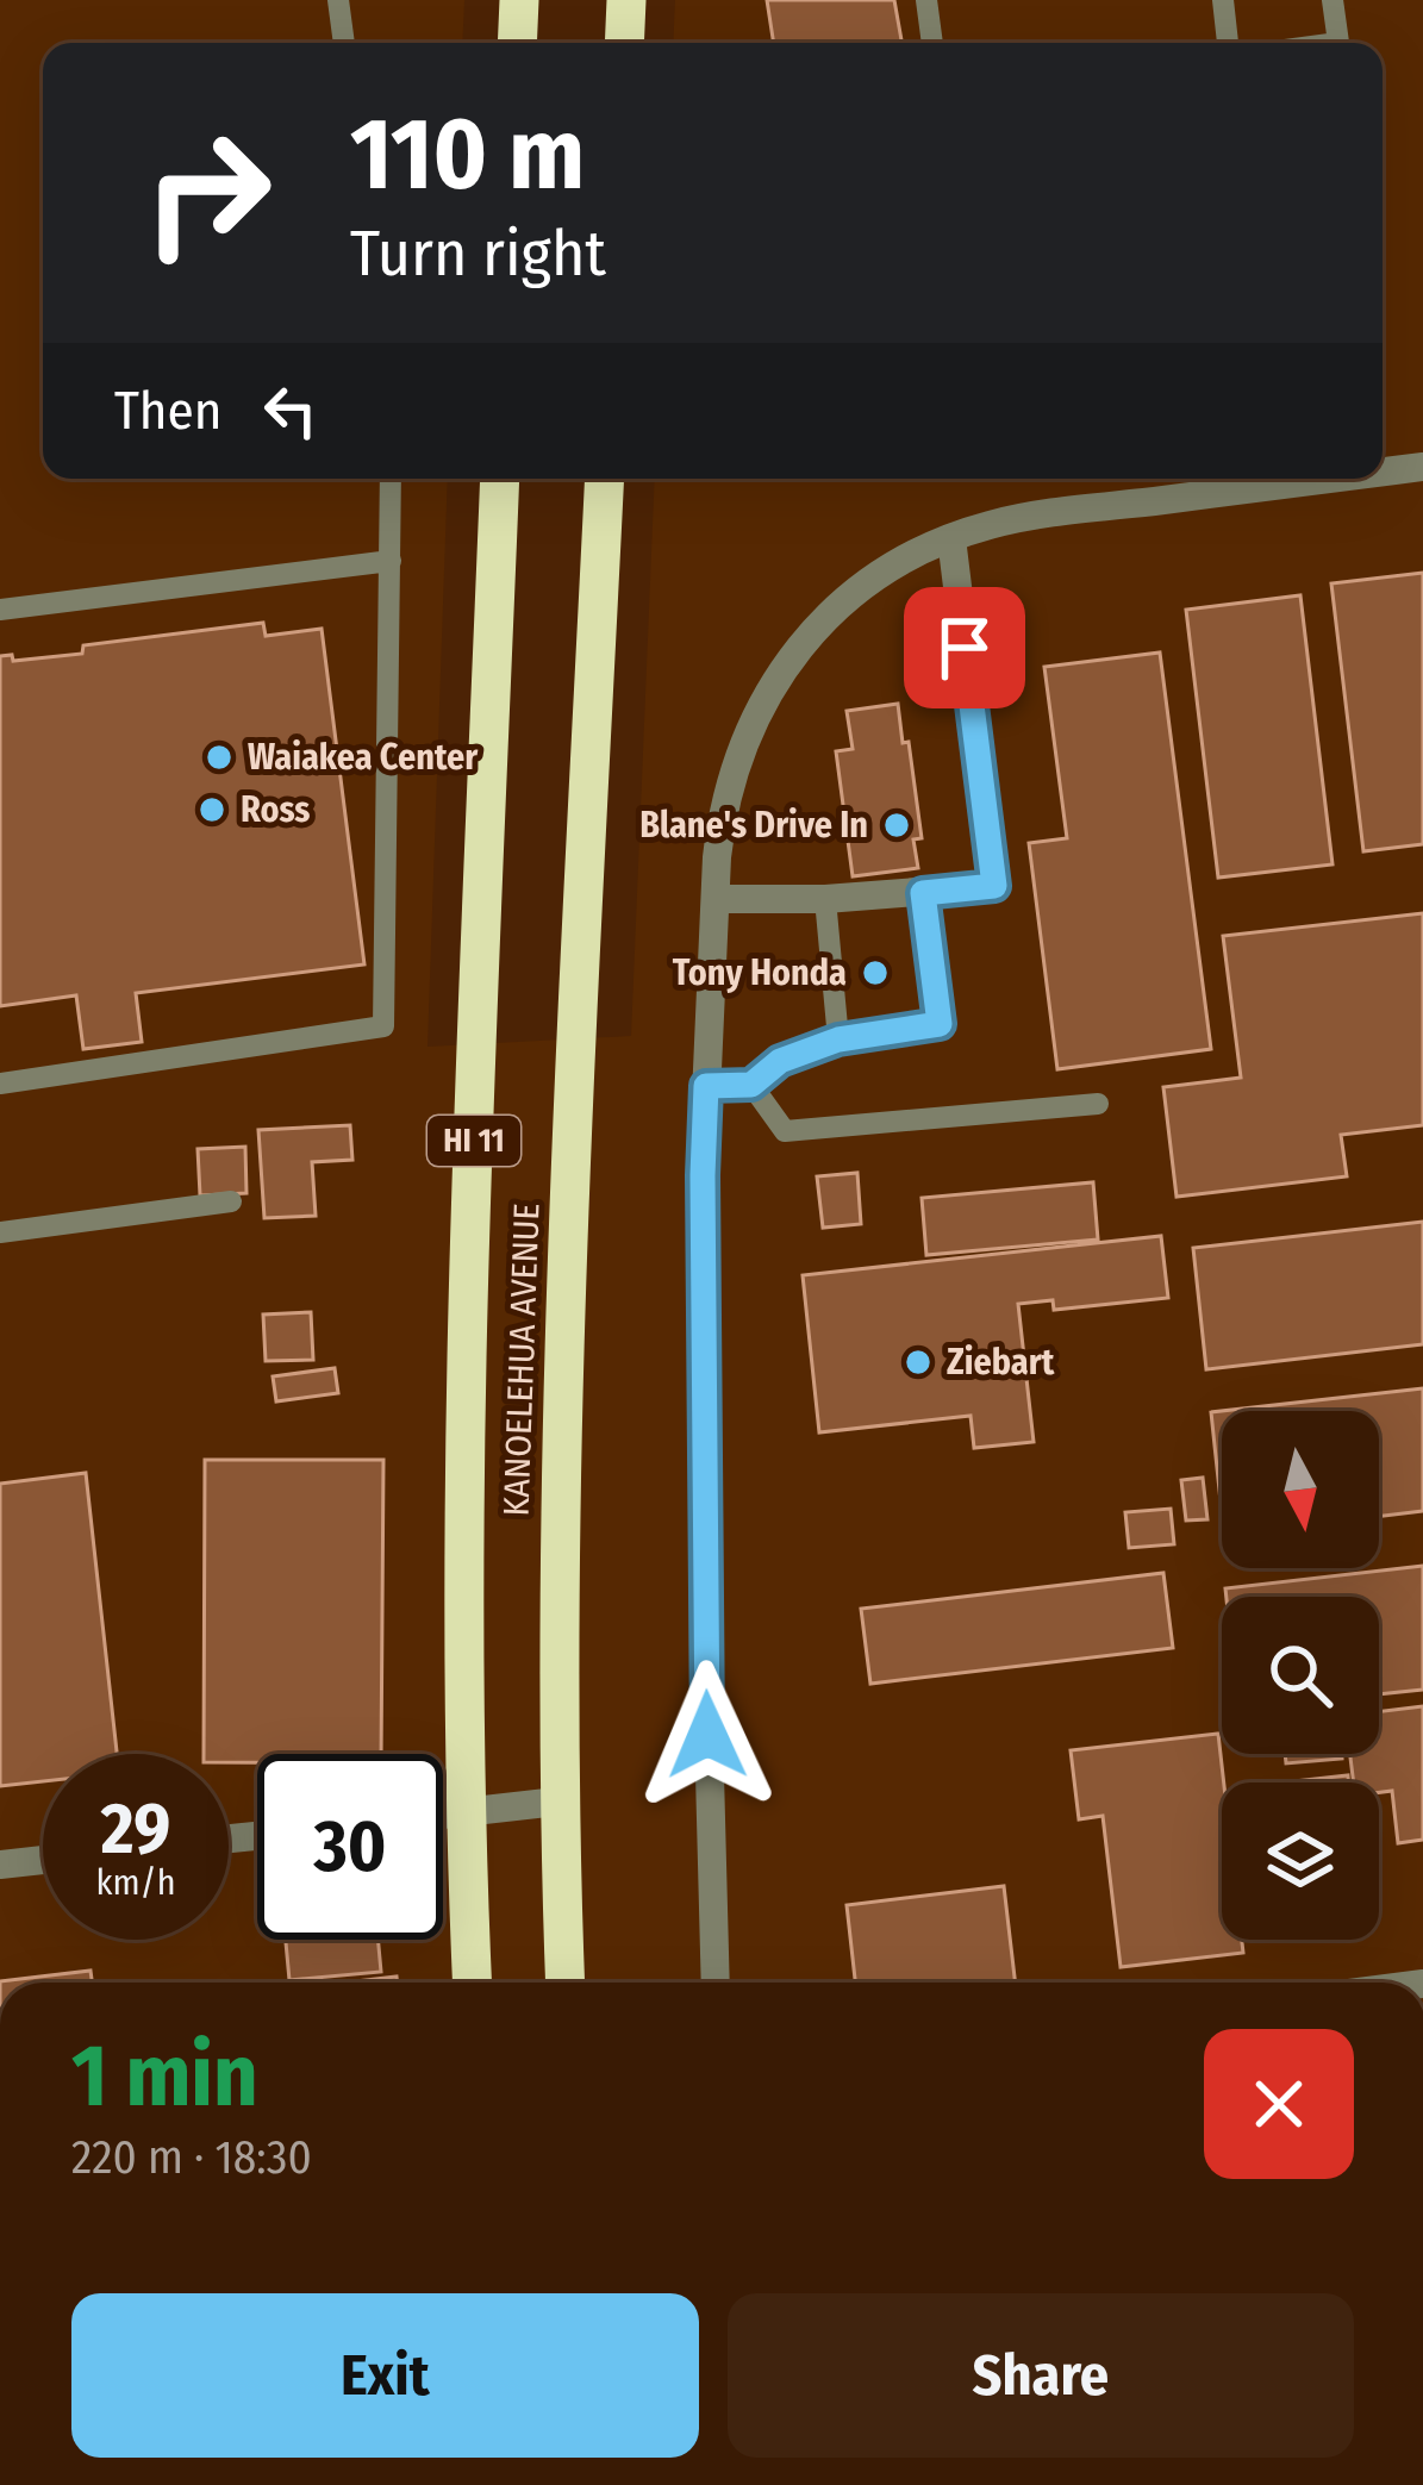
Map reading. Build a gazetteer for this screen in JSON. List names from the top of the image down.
{
  "streets": {
    "highway": ["HI 11", "KANOELEHUA AVENUE"]
  },
  "places": [
    "Waiakea Center",
    "Ross",
    "Blane's Drive In",
    "Tony Honda",
    "Ziebart"
  ],
  "north": "bottom",
  "page": {
    "turn": ["110 m", "Turn right"],
    "then": "Then",
    "speed": "29 km/h",
    "limit": "30",
    "heading": ["1 min", "220 m · 18:30"],
    "buttons": ["Exit", "Share"]
  }
}
